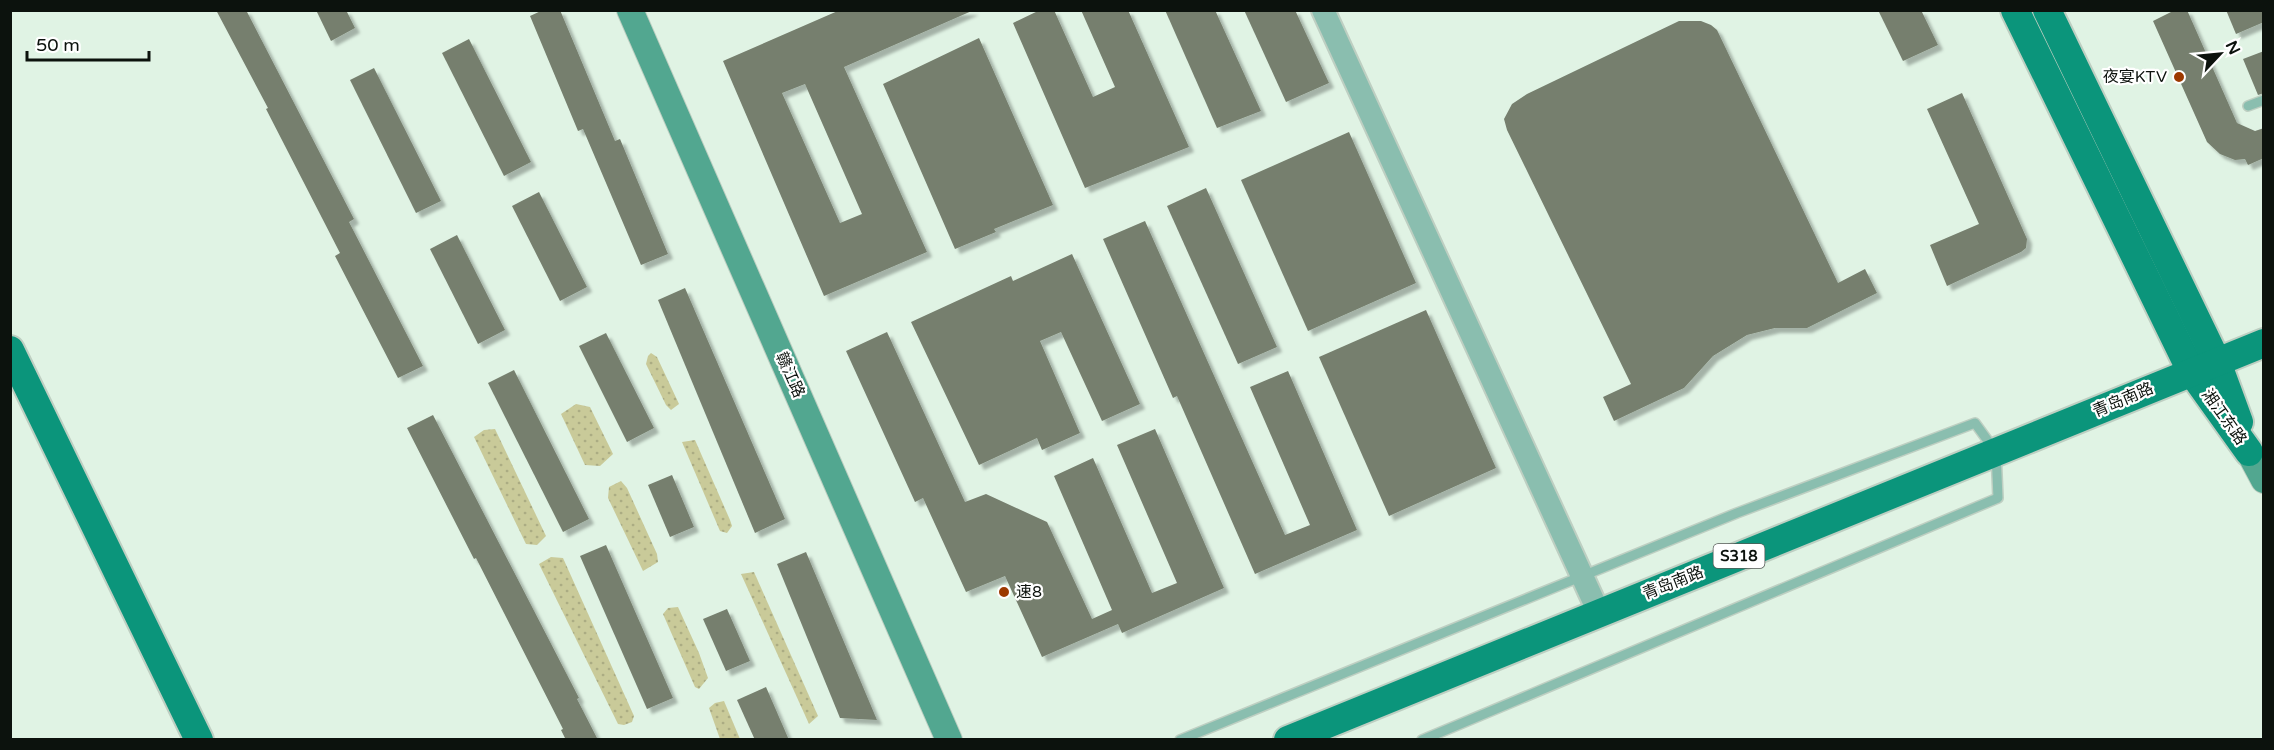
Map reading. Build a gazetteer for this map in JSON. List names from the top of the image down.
{
  "streets": {
    "main road": [
      "赣江路",
      "青岛南路",
      "湘江东路",
      "S318"
    ]
  },
  "crossings": [
    ["青岛南路", "湘江东路"],
    ["青岛南路", "S318"],
    ["湘江东路", "S318"]
  ],
  "places": ["夜宴KTV", "速8"],
  "scale_bar": "50 m",
  "north": "top right"
}
